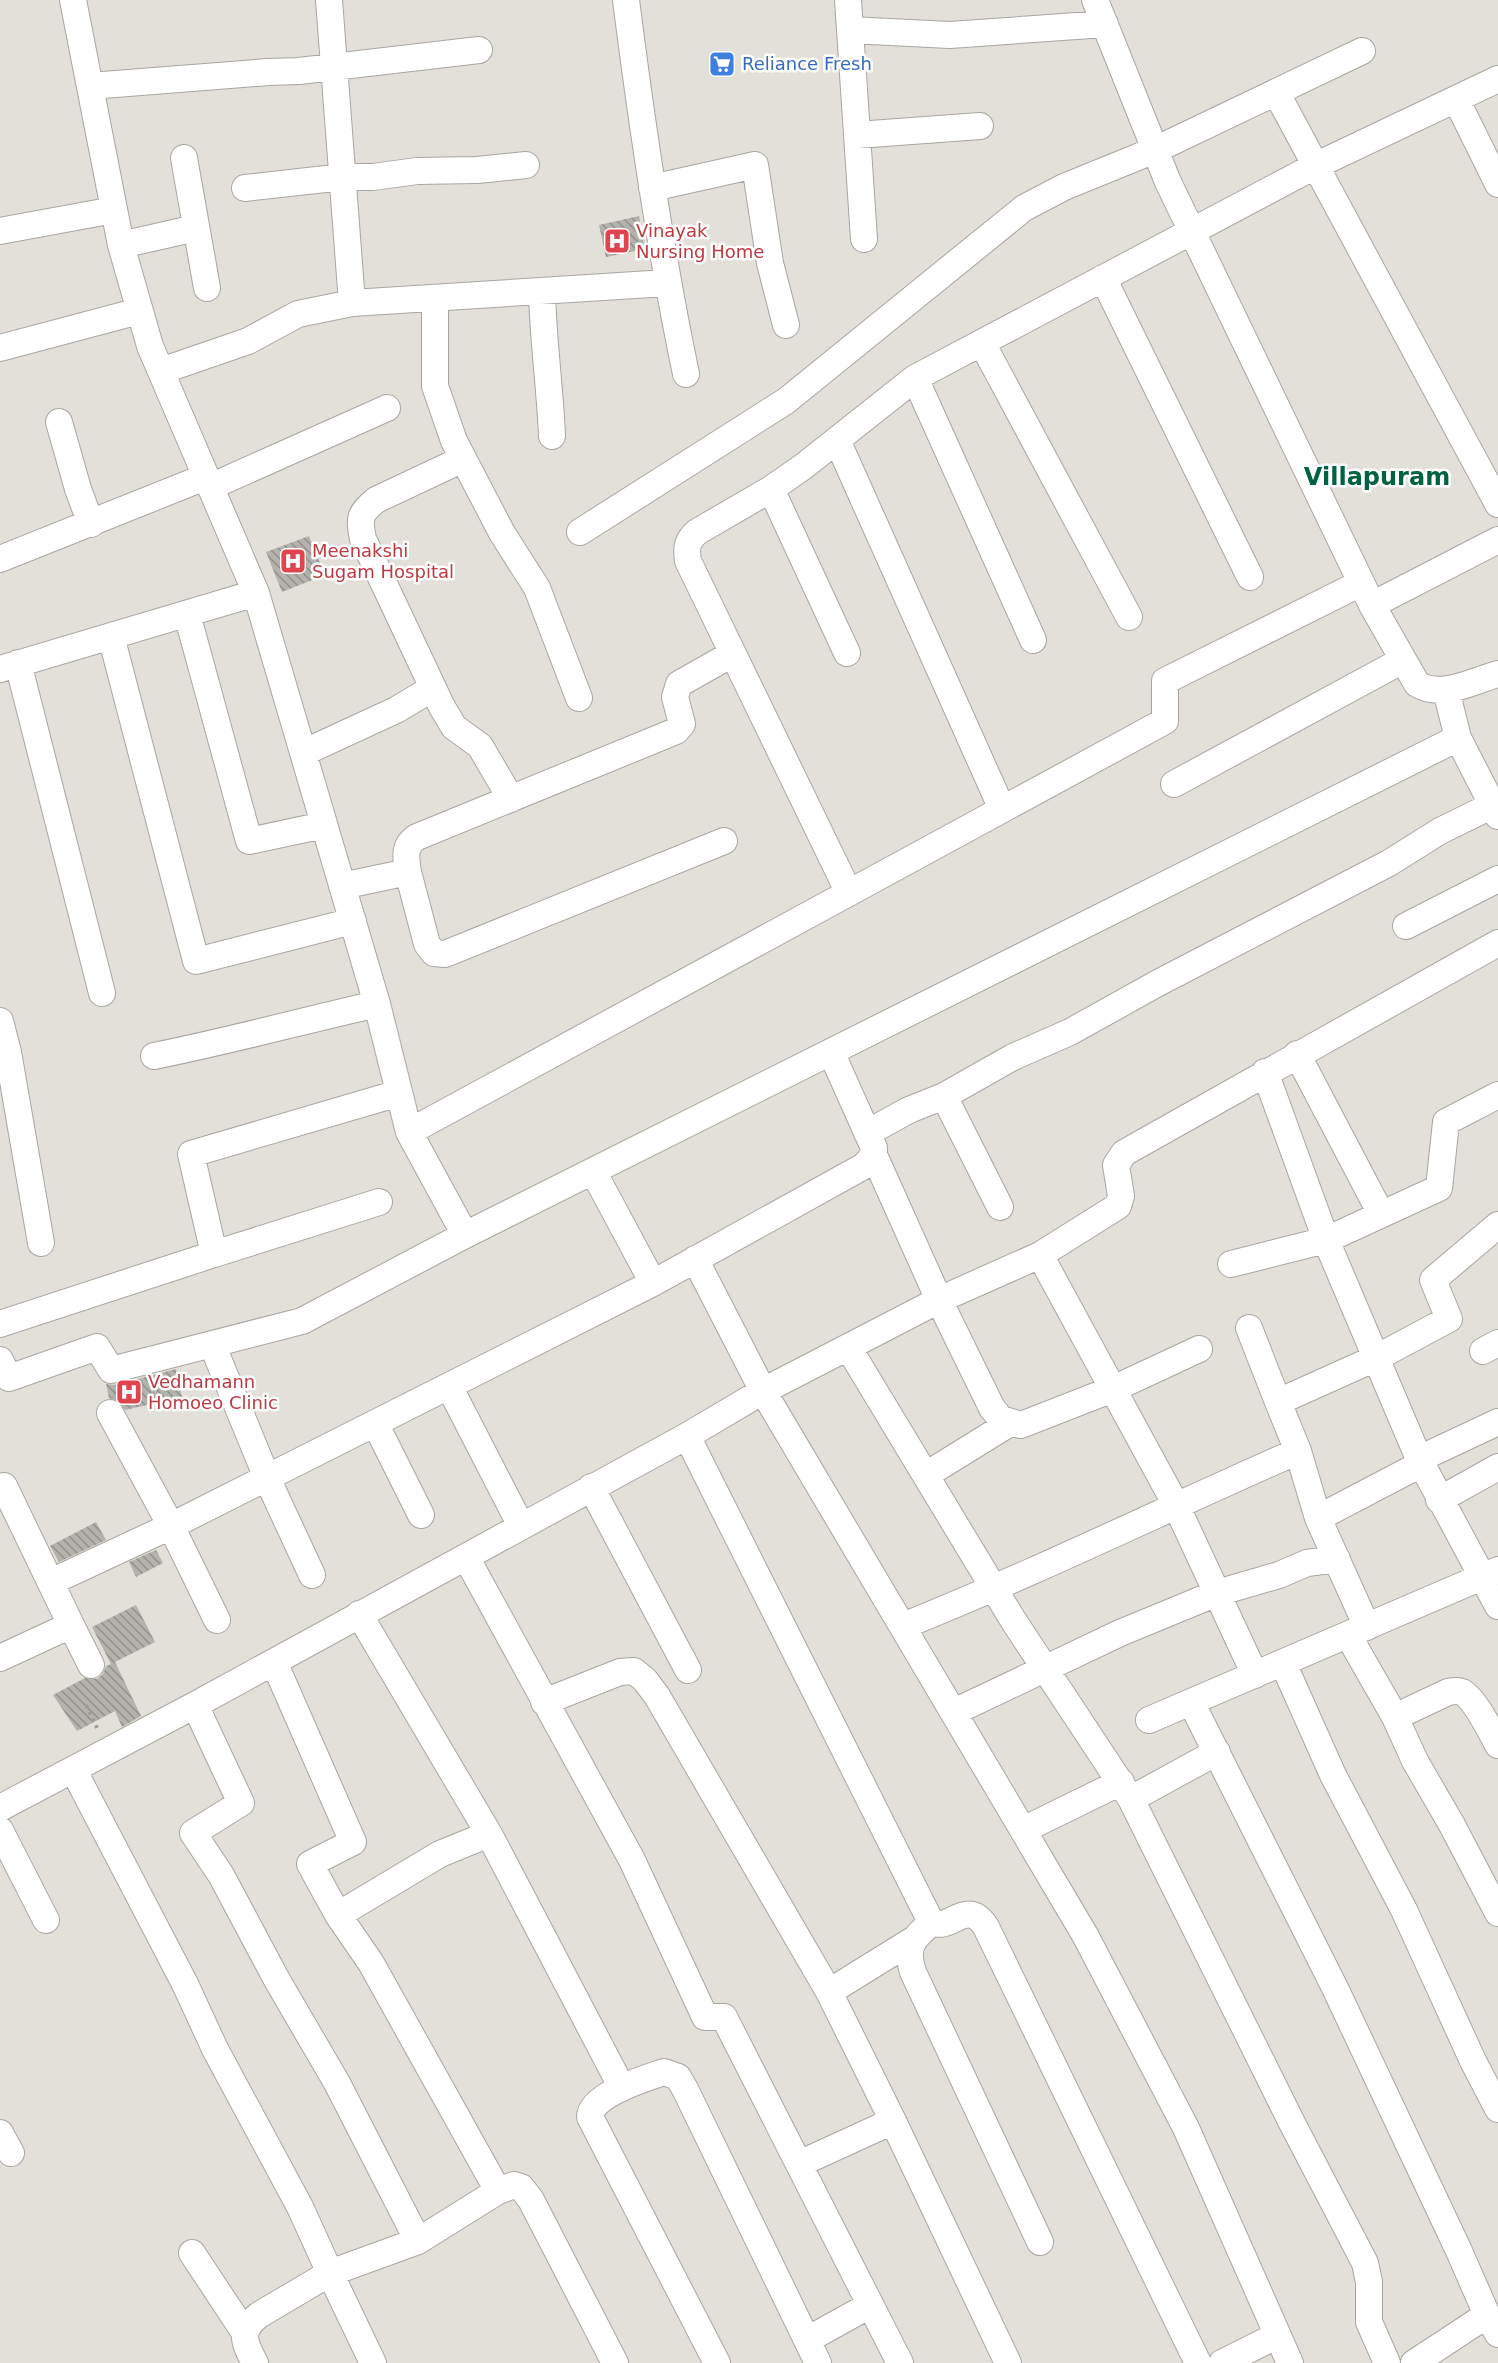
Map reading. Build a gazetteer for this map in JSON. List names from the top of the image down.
{
  "districts": ["Villapuram"],
  "places": {
    "supermarket": ["Reliance Fresh"],
    "hospital": ["Vinayak Nursing Home", "Meenakshi Sugam Hospital", "Vedhamann Homoeo Clinic"]
  }
}
